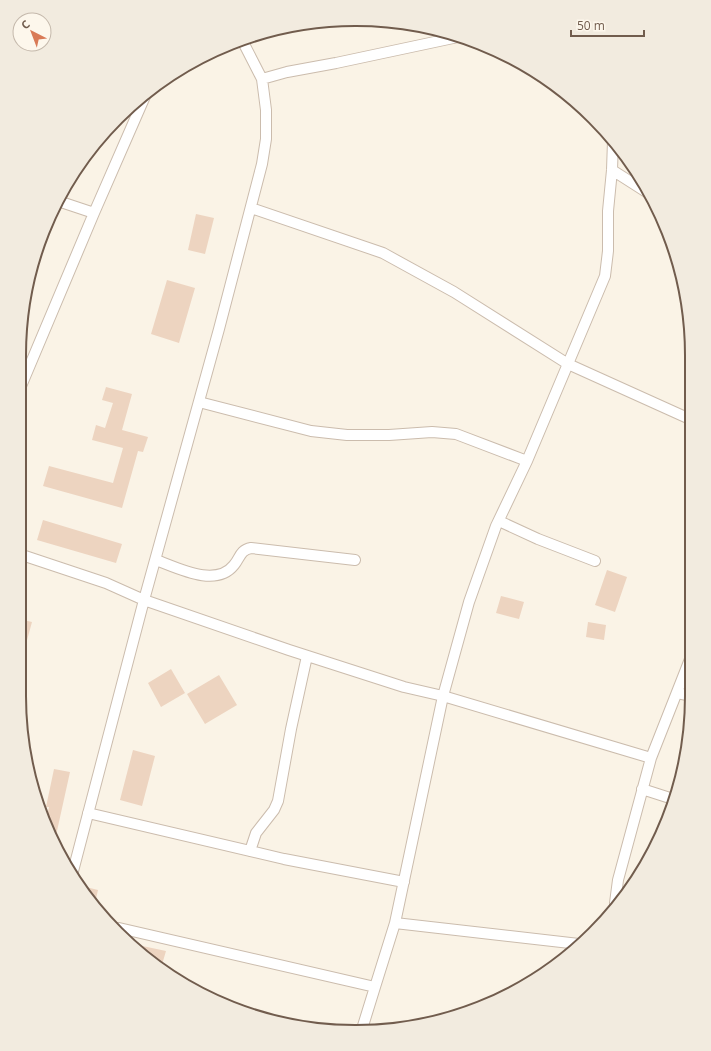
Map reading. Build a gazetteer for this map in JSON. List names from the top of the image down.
{
  "scale_bar": "50 m",
  "north": "top left"
}
